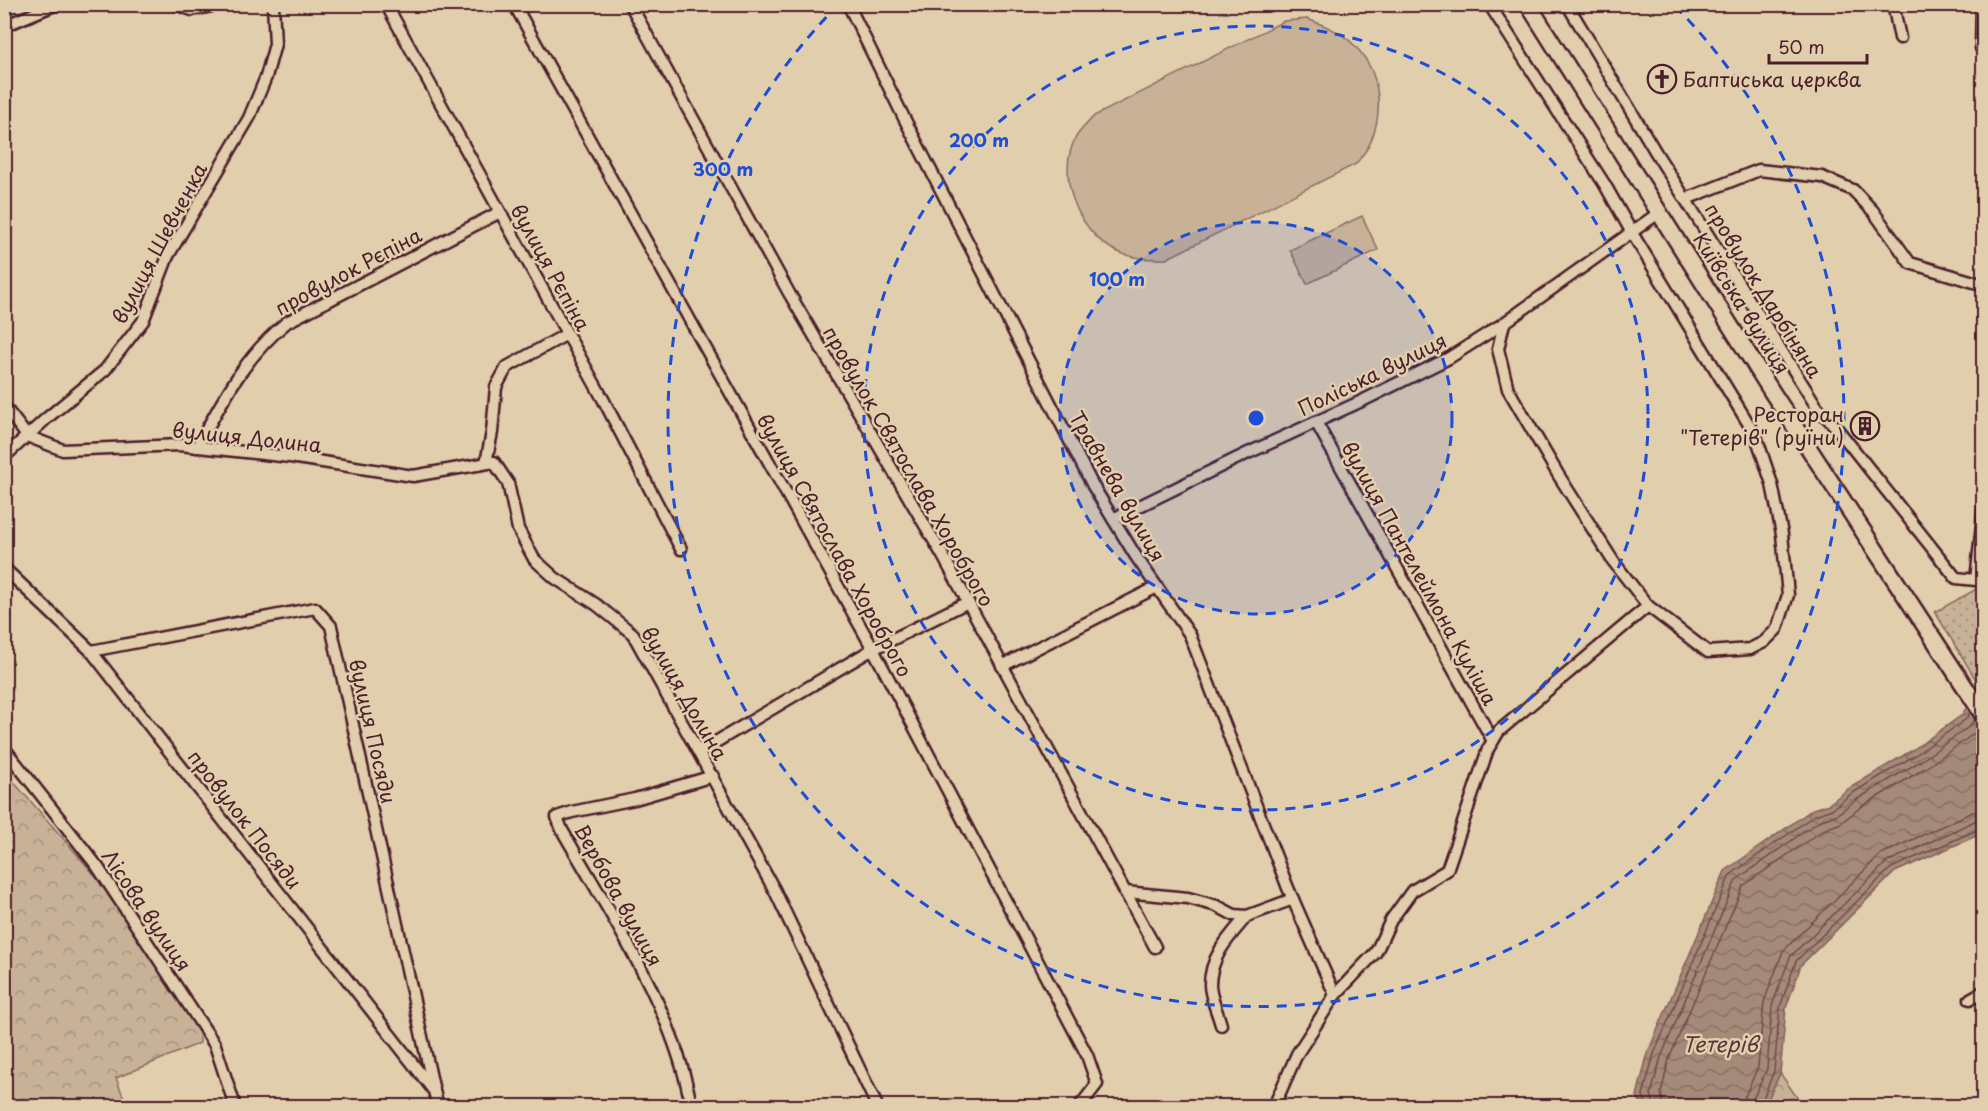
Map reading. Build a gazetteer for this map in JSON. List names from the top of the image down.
{
  "streets": {
    "main road": ["Київська вулиця"],
    "street": [
      "вулиця Шевченка",
      "вулиця Рєпіна",
      "провулок Рєпіна",
      "провулок Дарбіняна",
      "Поліська вулиця",
      "вулиця Долина",
      "провулок Святослава Хороброго",
      "Травнева вулиця",
      "вулиця Святослава Хороброго",
      "вулиця Пантелеймона Куліша",
      "вулиця Посяди",
      "провулок Посяди",
      "Вербова вулиця",
      "Лісова вулиця"
    ]
  },
  "crossings": [
    ["вулиця Шевченка", "вулиця Долина"],
    ["вулиця Рєпіна", "провулок Рєпіна"],
    ["провулок Рєпіна", "вулиця Долина"],
    ["Київська вулиця", "Поліська вулиця"],
    ["Поліська вулиця", "Травнева вулиця"],
    ["Поліська вулиця", "вулиця Пантелеймона Куліша"],
    ["вулиця Долина", "Вербова вулиця"],
    ["вулиця Посяди", "провулок Посяди"]
  ],
  "water": ["Тетерів"],
  "places": {
    "church": ["Баптиська церква"],
    "building": ["Ресторан \"Тетерів\" (руїни)"]
  },
  "scale_bar": "50 m",
  "rings": ["200 m", "300 m", "100 m"]
}
